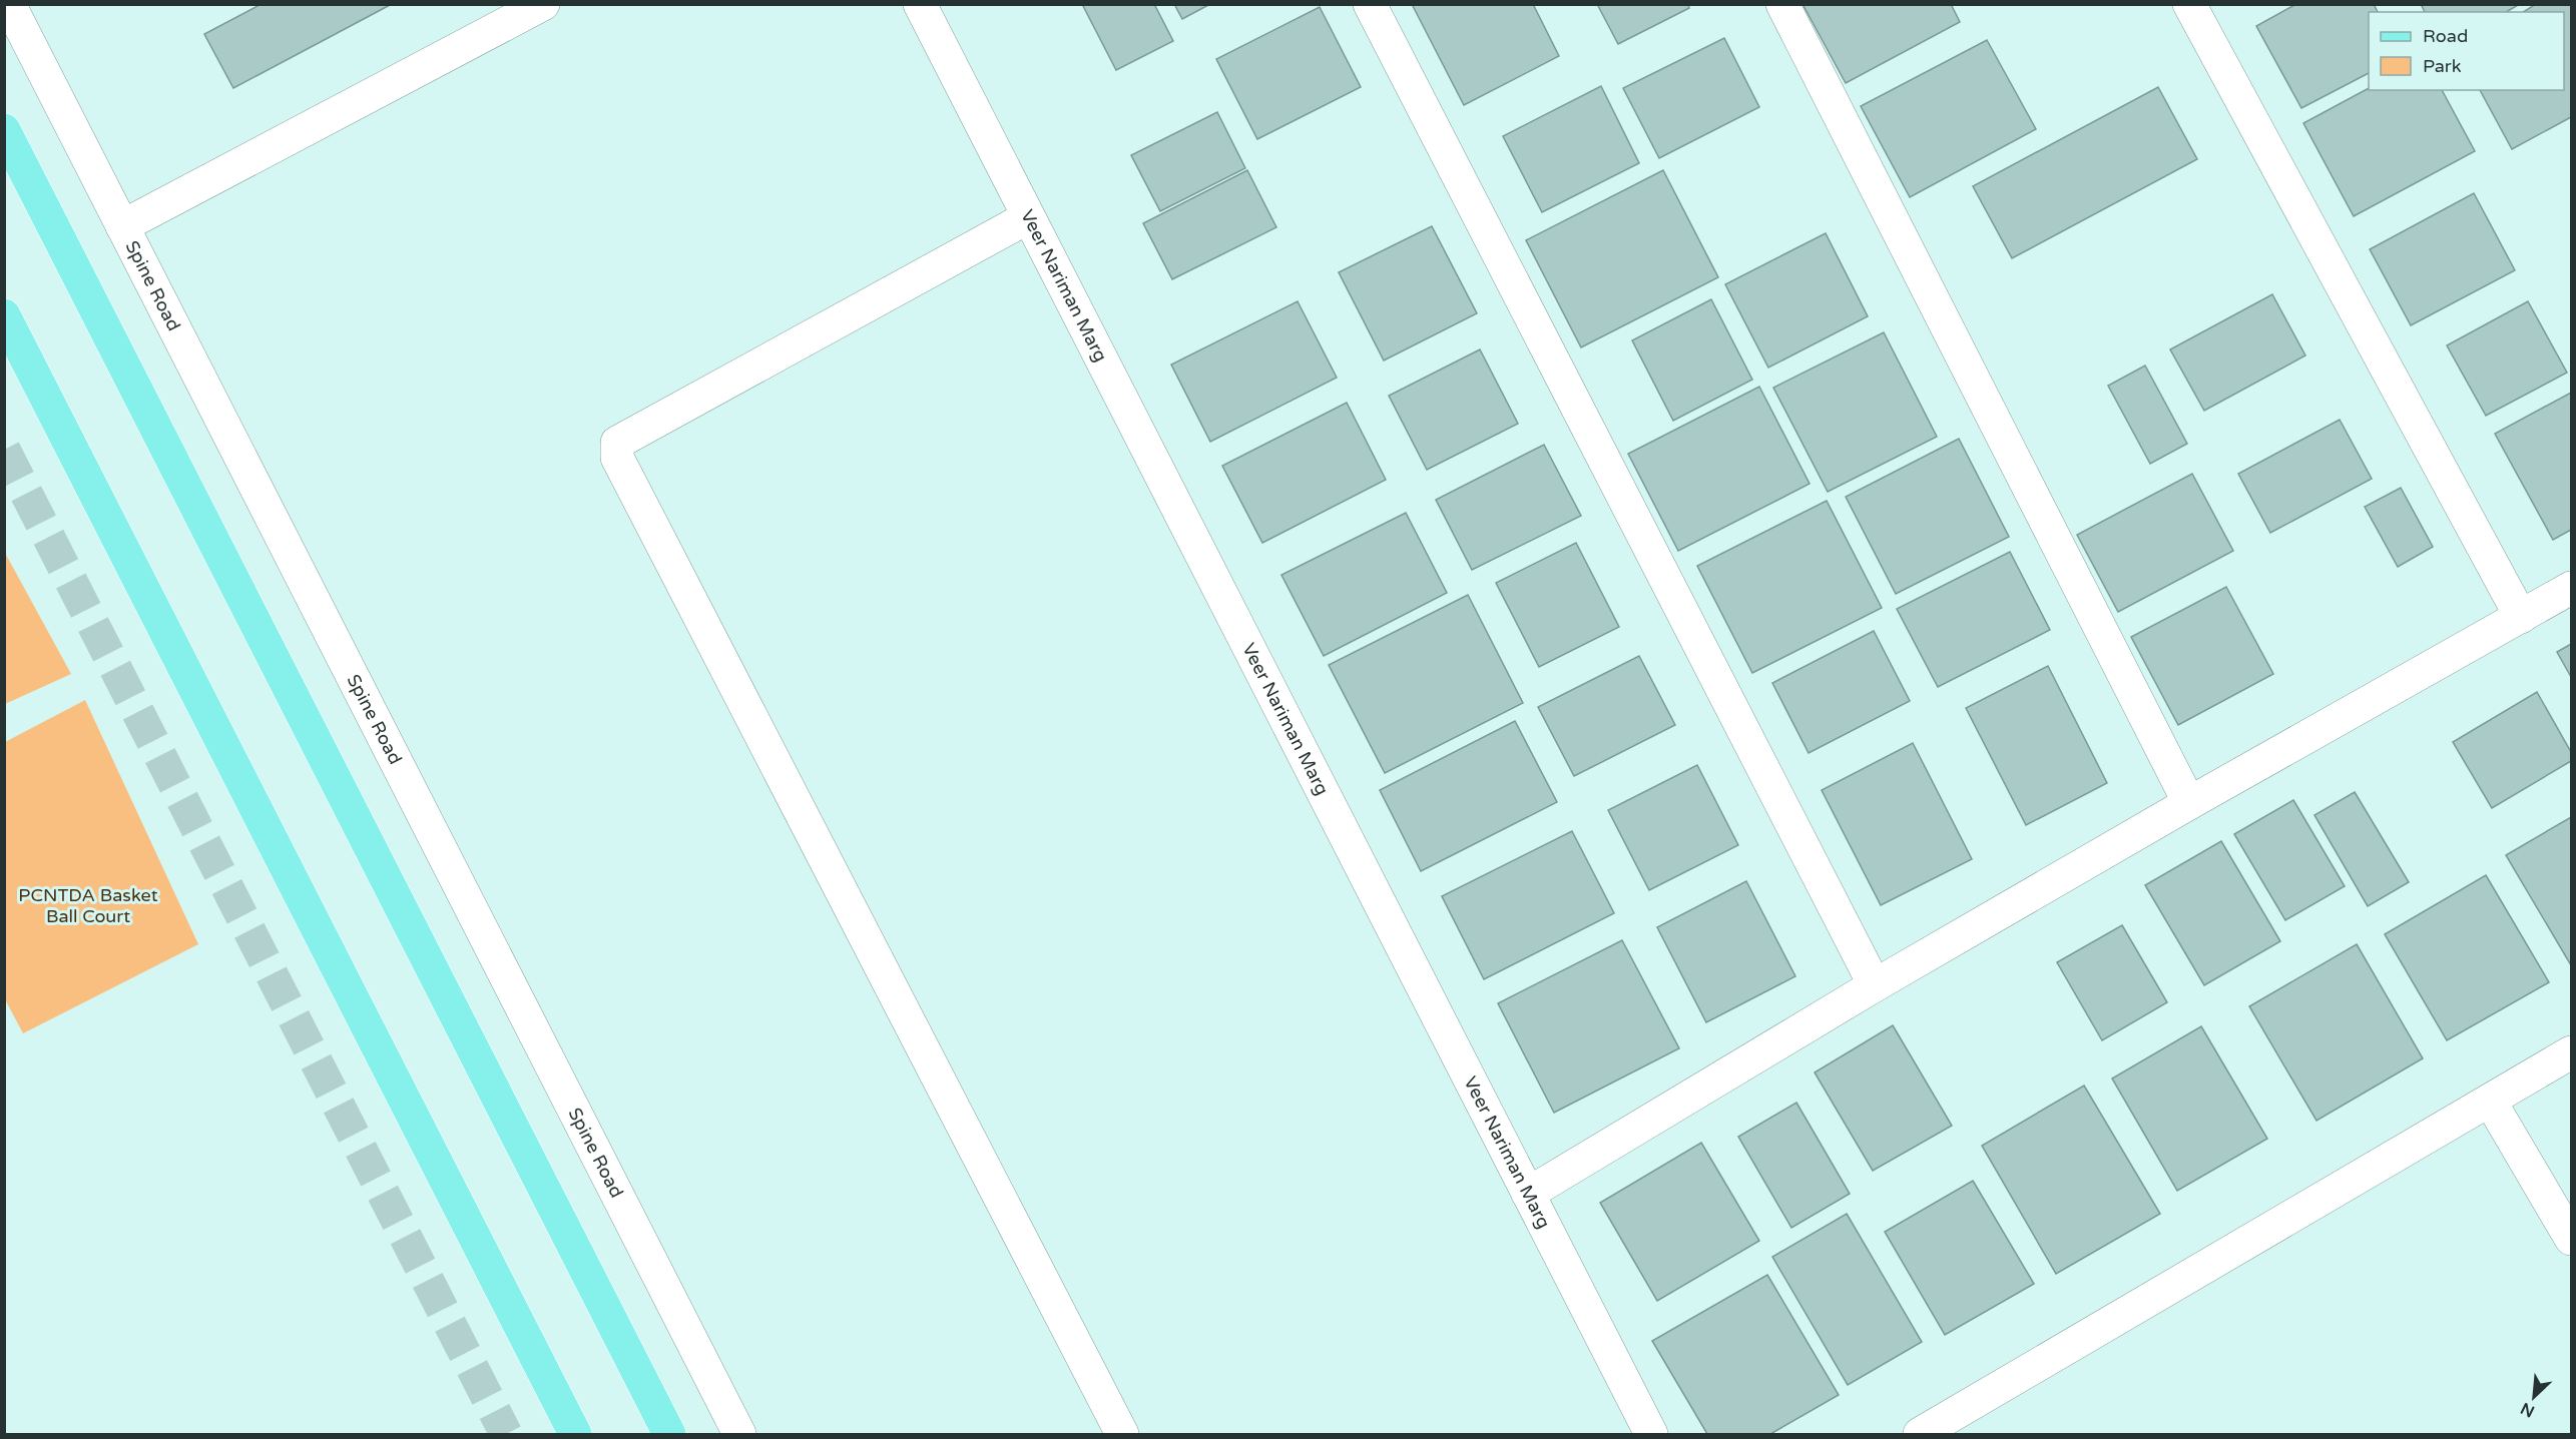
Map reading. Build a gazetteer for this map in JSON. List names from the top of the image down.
{
  "streets": {
    "street": ["Spine Road", "Veer Nariman Marg"]
  },
  "parks": ["PCNTDA Basket Ball Court"],
  "legend": ["Road", "Park"],
  "north": "bottom left"
}
